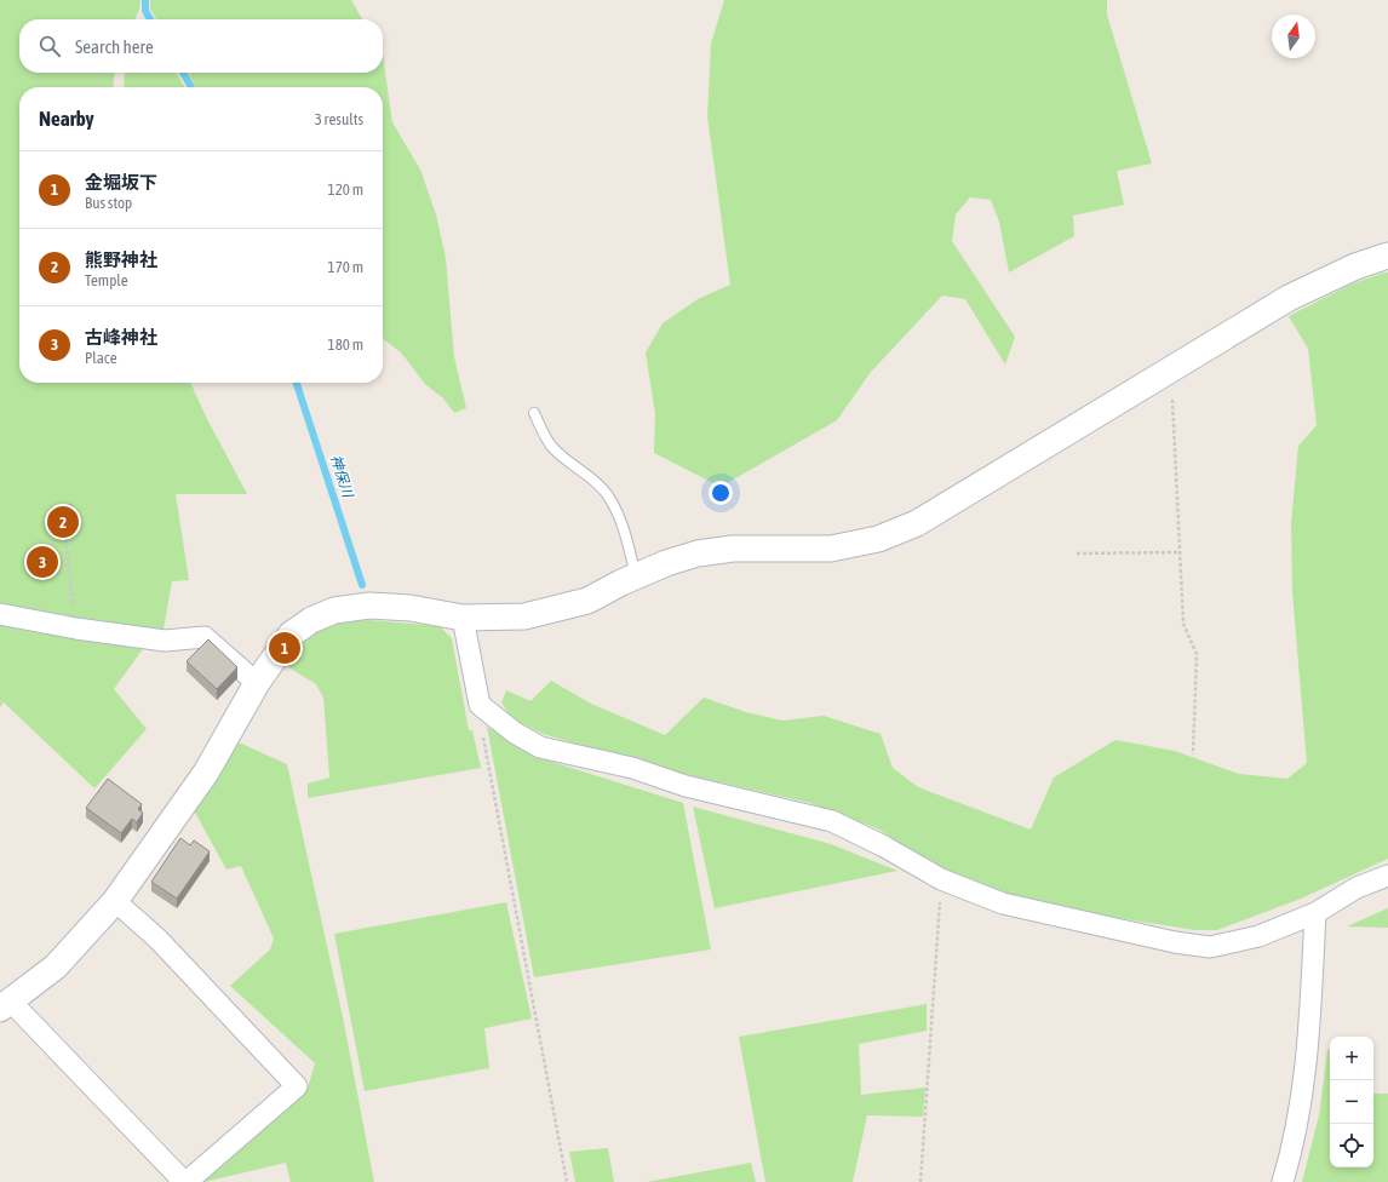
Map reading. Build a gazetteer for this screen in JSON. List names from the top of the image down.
{
  "water": ["神保川"],
  "north": "top",
  "page": {
    "search": "Search here",
    "heading": ["Nearby", "3 results"],
    "list": [
      {
        "mark": "1",
        "name": "金堀坂下",
        "note": "Bus stop",
        "value": "120 m"
      },
      {
        "mark": "2",
        "name": "熊野神社",
        "note": "Temple",
        "value": "170 m"
      },
      {
        "mark": "3",
        "name": "古峰神社",
        "note": "Place",
        "value": "180 m"
      }
    ],
    "pins": ["2", "3", "1"],
    "map_buttons": ["+", "−"]
  }
}
